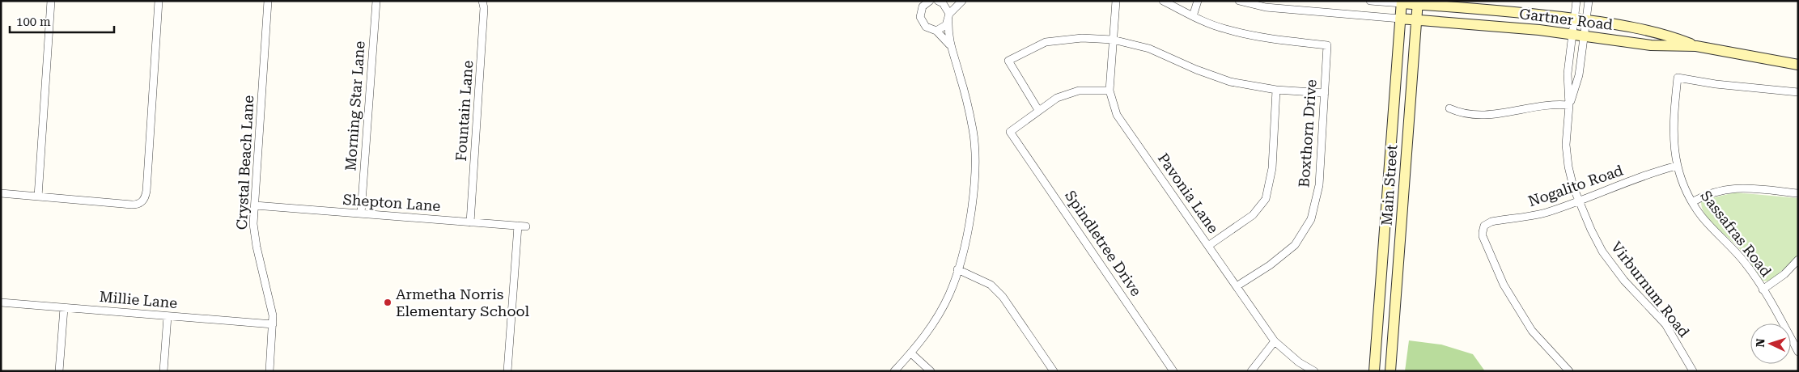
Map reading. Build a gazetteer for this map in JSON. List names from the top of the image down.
{
  "streets": {
    "main road": ["Gartner Road", "Main Street"],
    "street": [
      "Morning Star Lane",
      "Fountain Lane",
      "Boxthorn Drive",
      "Crystal Beach Lane",
      "Nogalito Road",
      "Pavonia Lane",
      "Shepton Lane",
      "Sassafras Road",
      "Spindletree Drive",
      "Virburnum Road",
      "Millie Lane"
    ]
  },
  "crossings": [
    ["Gartner Road", "Main Street"],
    ["Gartner Road", "Virburnum Road"],
    ["Morning Star Lane", "Shepton Lane"],
    ["Fountain Lane", "Shepton Lane"],
    ["Boxthorn Drive", "Pavonia Lane"],
    ["Crystal Beach Lane", "Shepton Lane"],
    ["Crystal Beach Lane", "Millie Lane"],
    ["Nogalito Road", "Sassafras Road"],
    ["Nogalito Road", "Virburnum Road"]
  ],
  "places": ["Armetha Norris Elementary School"],
  "scale_bar": "100 m",
  "north": "left"
}
